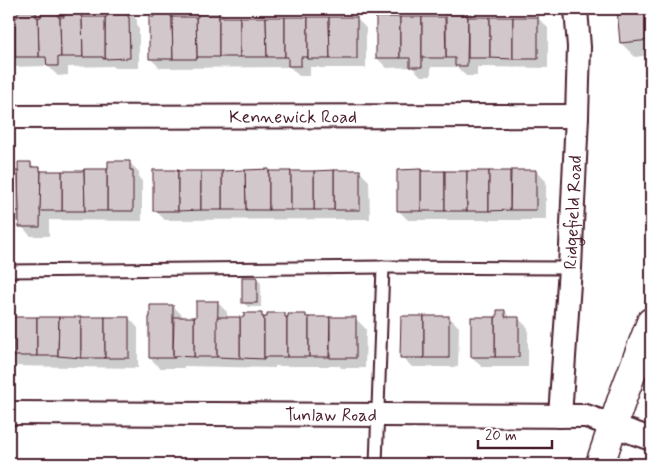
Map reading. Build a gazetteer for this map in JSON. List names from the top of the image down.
{
  "streets": {
    "street": ["Kennewick Road", "Ridgefield Road", "Tunlaw Road"]
  },
  "crossings": [
    ["Kennewick Road", "Ridgefield Road"],
    ["Ridgefield Road", "Tunlaw Road"]
  ],
  "scale_bar": "20 m"
}
